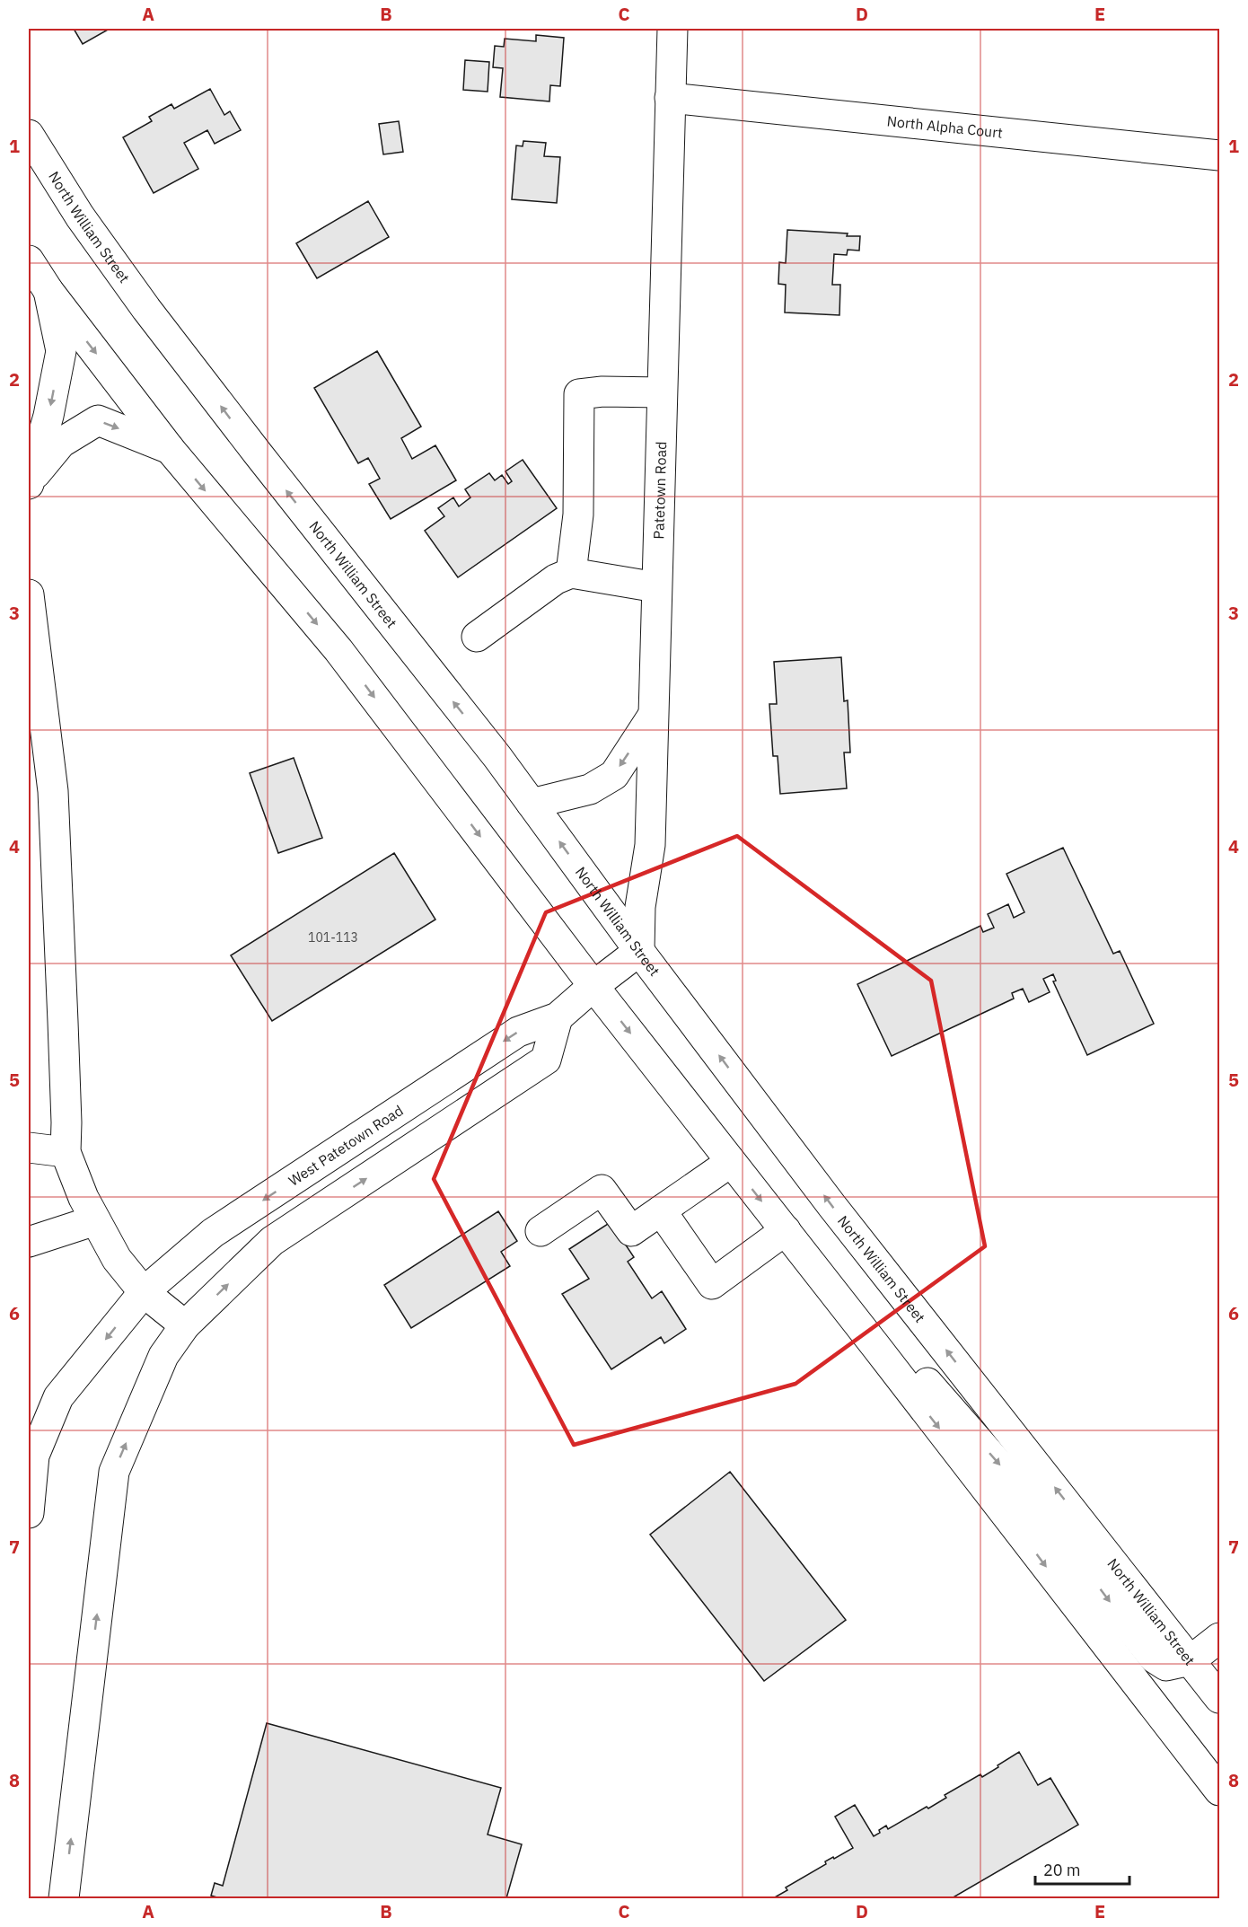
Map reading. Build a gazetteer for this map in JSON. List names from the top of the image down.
{
  "streets": {
    "main road": [
      "North Alpha Court",
      "North William Street",
      "Patetown Road",
      "West Patetown Road"
    ]
  },
  "crossings": [
    ["North Alpha Court", "Patetown Road"],
    ["North William Street", "Patetown Road"],
    ["North William Street", "West Patetown Road"],
    ["Patetown Road", "West Patetown Road"]
  ],
  "house_numbers": ["101-113"],
  "scale_bar": "20 m",
  "grid": {
    "columns": [
      "A",
      "B",
      "C",
      "D",
      "E"
    ],
    "rows": [
      "1",
      "2",
      "3",
      "4",
      "5",
      "6",
      "7",
      "8"
    ]
  }
}
